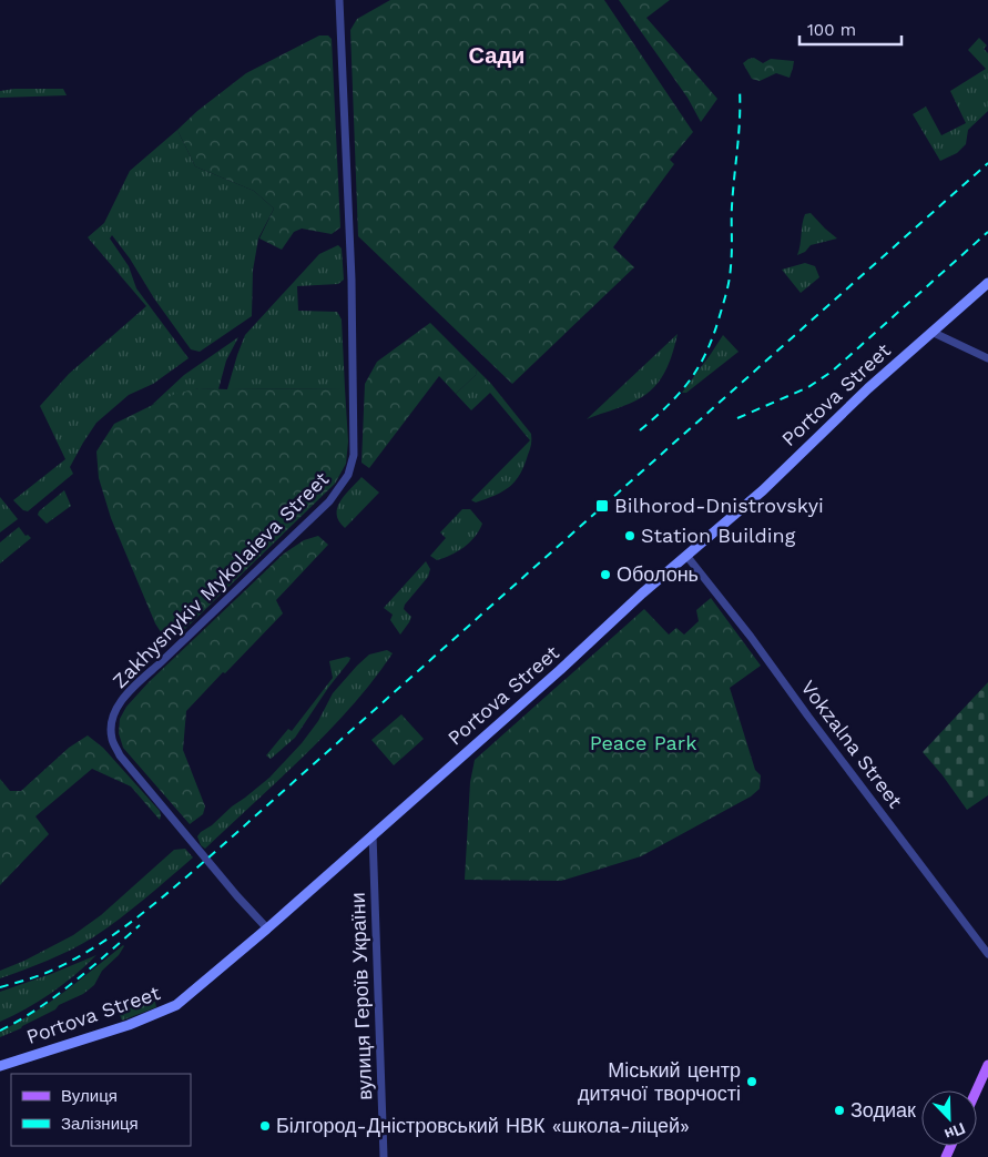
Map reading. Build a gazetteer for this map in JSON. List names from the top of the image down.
{
  "streets": {
    "main road": ["Portova Street"],
    "street": ["Zakhysnykiv Mykolaieva Street", "Vokzalna Street", "вулиця Героїв України"]
  },
  "crossings": [
    ["Portova Street", "Zakhysnykiv Mykolaieva Street"],
    ["Portova Street", "Vokzalna Street"],
    ["Portova Street", "вулиця Героїв України"]
  ],
  "districts": ["Сади"],
  "parks": ["Peace Park"],
  "places": {
    "transit": ["Bilhorod-Dnistrovskyi"],
    "other": [
      "Station Building",
      "Оболонь",
      "Міський центр дитячої творчості",
      "Зодиак",
      "Білгород-Дністровський НВК «школа-ліцей»"
    ]
  },
  "legend": ["Вулиця", "Залізниця"],
  "scale_bar": "100 m",
  "north": "bottom right"
}
